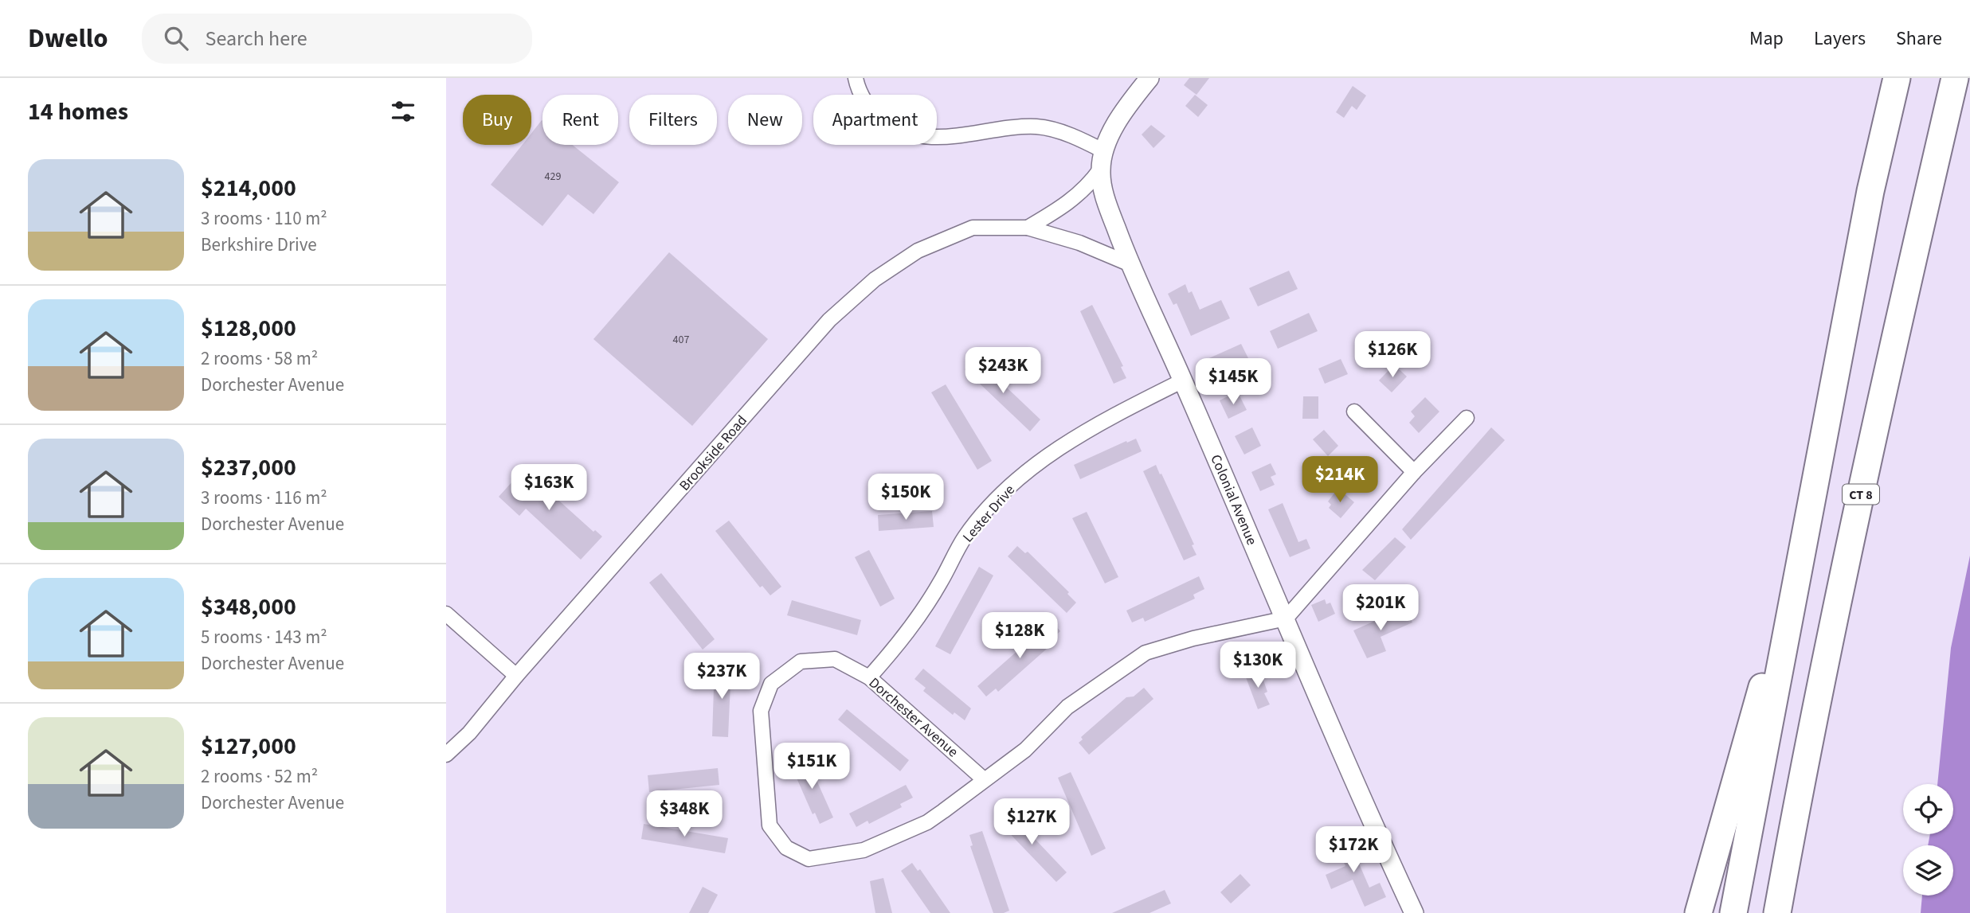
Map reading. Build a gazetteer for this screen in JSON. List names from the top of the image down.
{
  "streets": {
    "highway": ["CT 8"],
    "street": [
      "Brookside Road",
      "Colonial Avenue",
      "Lester Drive",
      "Dorchester Avenue"
    ]
  },
  "crossings": [
    ["Brookside Road", "Colonial Avenue"],
    ["Colonial Avenue", "Lester Drive"],
    ["Colonial Avenue", "Dorchester Avenue"],
    ["Lester Drive", "Dorchester Avenue"]
  ],
  "house_numbers": ["429", "407"],
  "page": {
    "header": "Dwello",
    "search": "Search here",
    "nav": ["Map", "Layers", "Share"],
    "heading": "14 homes",
    "chip": [
      "Buy",
      "Rent",
      "Filters",
      "New",
      "Apartment"
    ],
    "list": [
      {
        "name": "$214,000",
        "note": "3 rooms · 110 m² · Berkshire Drive"
      },
      {
        "name": "$128,000",
        "note": "2 rooms · 58 m² · Dorchester Avenue"
      },
      {
        "name": "$237,000",
        "note": "3 rooms · 116 m² · Dorchester Avenue"
      },
      {
        "name": "$348,000",
        "note": "5 rooms · 143 m² · Dorchester Avenue"
      },
      {
        "name": "$127,000",
        "note": "2 rooms · 52 m² · Dorchester Avenue"
      }
    ],
    "price": [
      "$126K",
      "$243K",
      "$145K",
      "$214K",
      "$163K",
      "$150K",
      "$201K",
      "$128K",
      "$130K",
      "$237K",
      "$151K",
      "$348K",
      "$127K",
      "$172K"
    ]
  }
}
